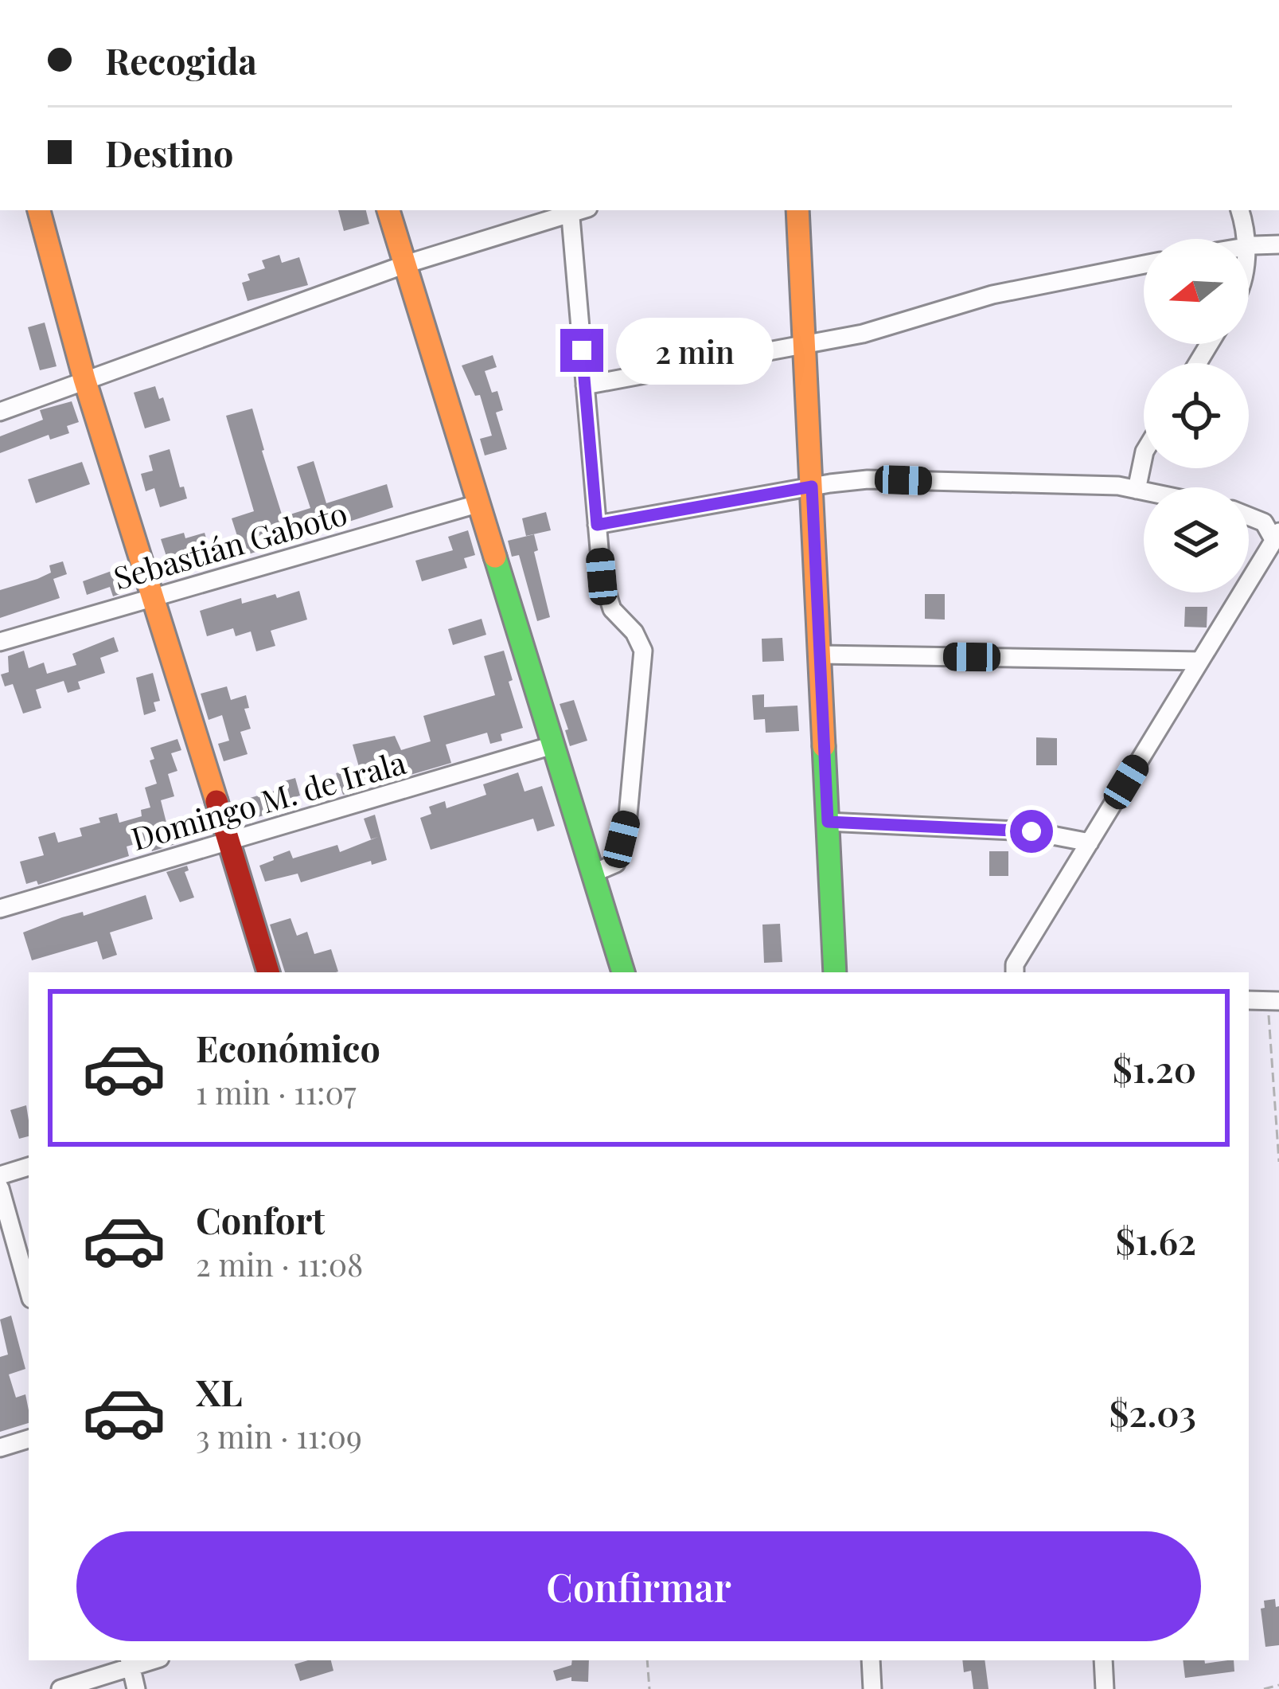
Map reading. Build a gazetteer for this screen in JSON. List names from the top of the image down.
{
  "streets": {
    "street": ["Sebastián Gaboto", "Domingo M. de Irala"]
  },
  "north": "left",
  "page": {
    "banner": ["Recogida", "Destino"],
    "bubble": "2 min",
    "list": [
      {
        "name": "Económico",
        "note": "1 min · 11:07",
        "value": "$1.20"
      },
      {
        "name": "Confort",
        "note": "2 min · 11:08",
        "value": "$1.62"
      },
      {
        "name": "XL",
        "note": "3 min · 11:09",
        "value": "$2.03"
      }
    ],
    "buttons": "Confirmar"
  }
}
